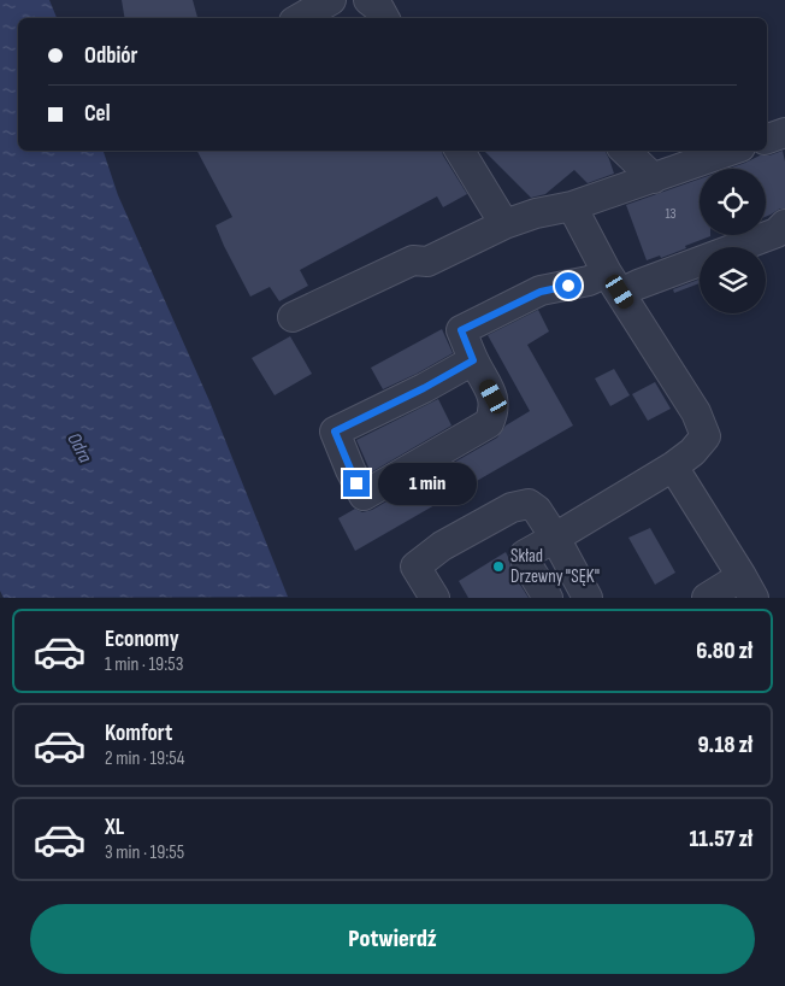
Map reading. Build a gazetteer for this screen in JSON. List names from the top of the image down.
{
  "water": ["Odra"],
  "places": ["Skład Drzewny \"SĘK\""],
  "house_numbers": ["13"],
  "page": {
    "banner": ["Odbiór", "Cel"],
    "bubble": "1 min",
    "list": [
      {
        "name": "Economy",
        "note": "1 min · 19:53",
        "value": "6.80 zł"
      },
      {
        "name": "Komfort",
        "note": "2 min · 19:54",
        "value": "9.18 zł"
      },
      {
        "name": "XL",
        "note": "3 min · 19:55",
        "value": "11.57 zł"
      }
    ],
    "buttons": "Potwierdź"
  }
}
